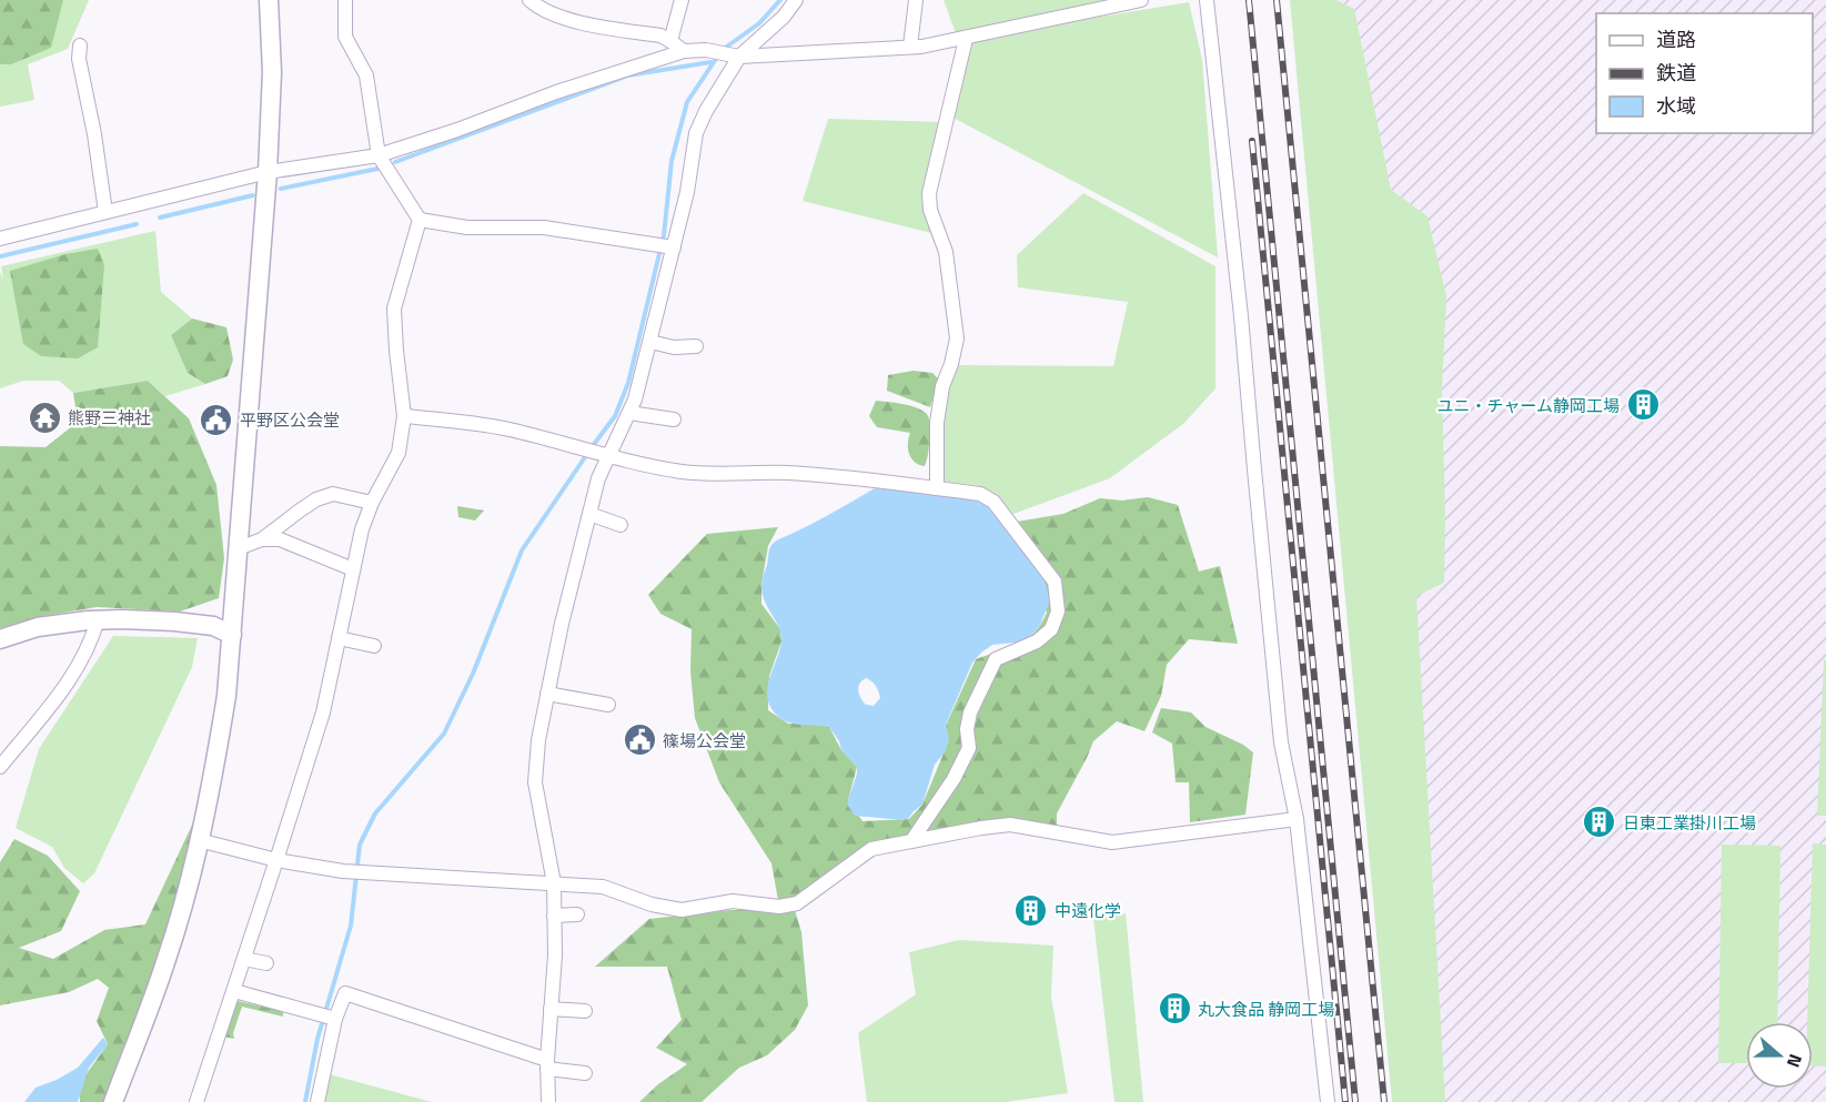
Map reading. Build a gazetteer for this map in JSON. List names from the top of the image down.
{
  "places": {
    "building": [
      "ユニ・チャーム静岡工場",
      "日東工業掛川工場",
      "中遠化学",
      "丸大食品 静岡工場"
    ],
    "temple": ["熊野三神社"],
    "public building": ["平野区公会堂", "篠場公会堂"]
  },
  "legend": ["道路", "鉄道", "水域"],
  "north": "right"
}
